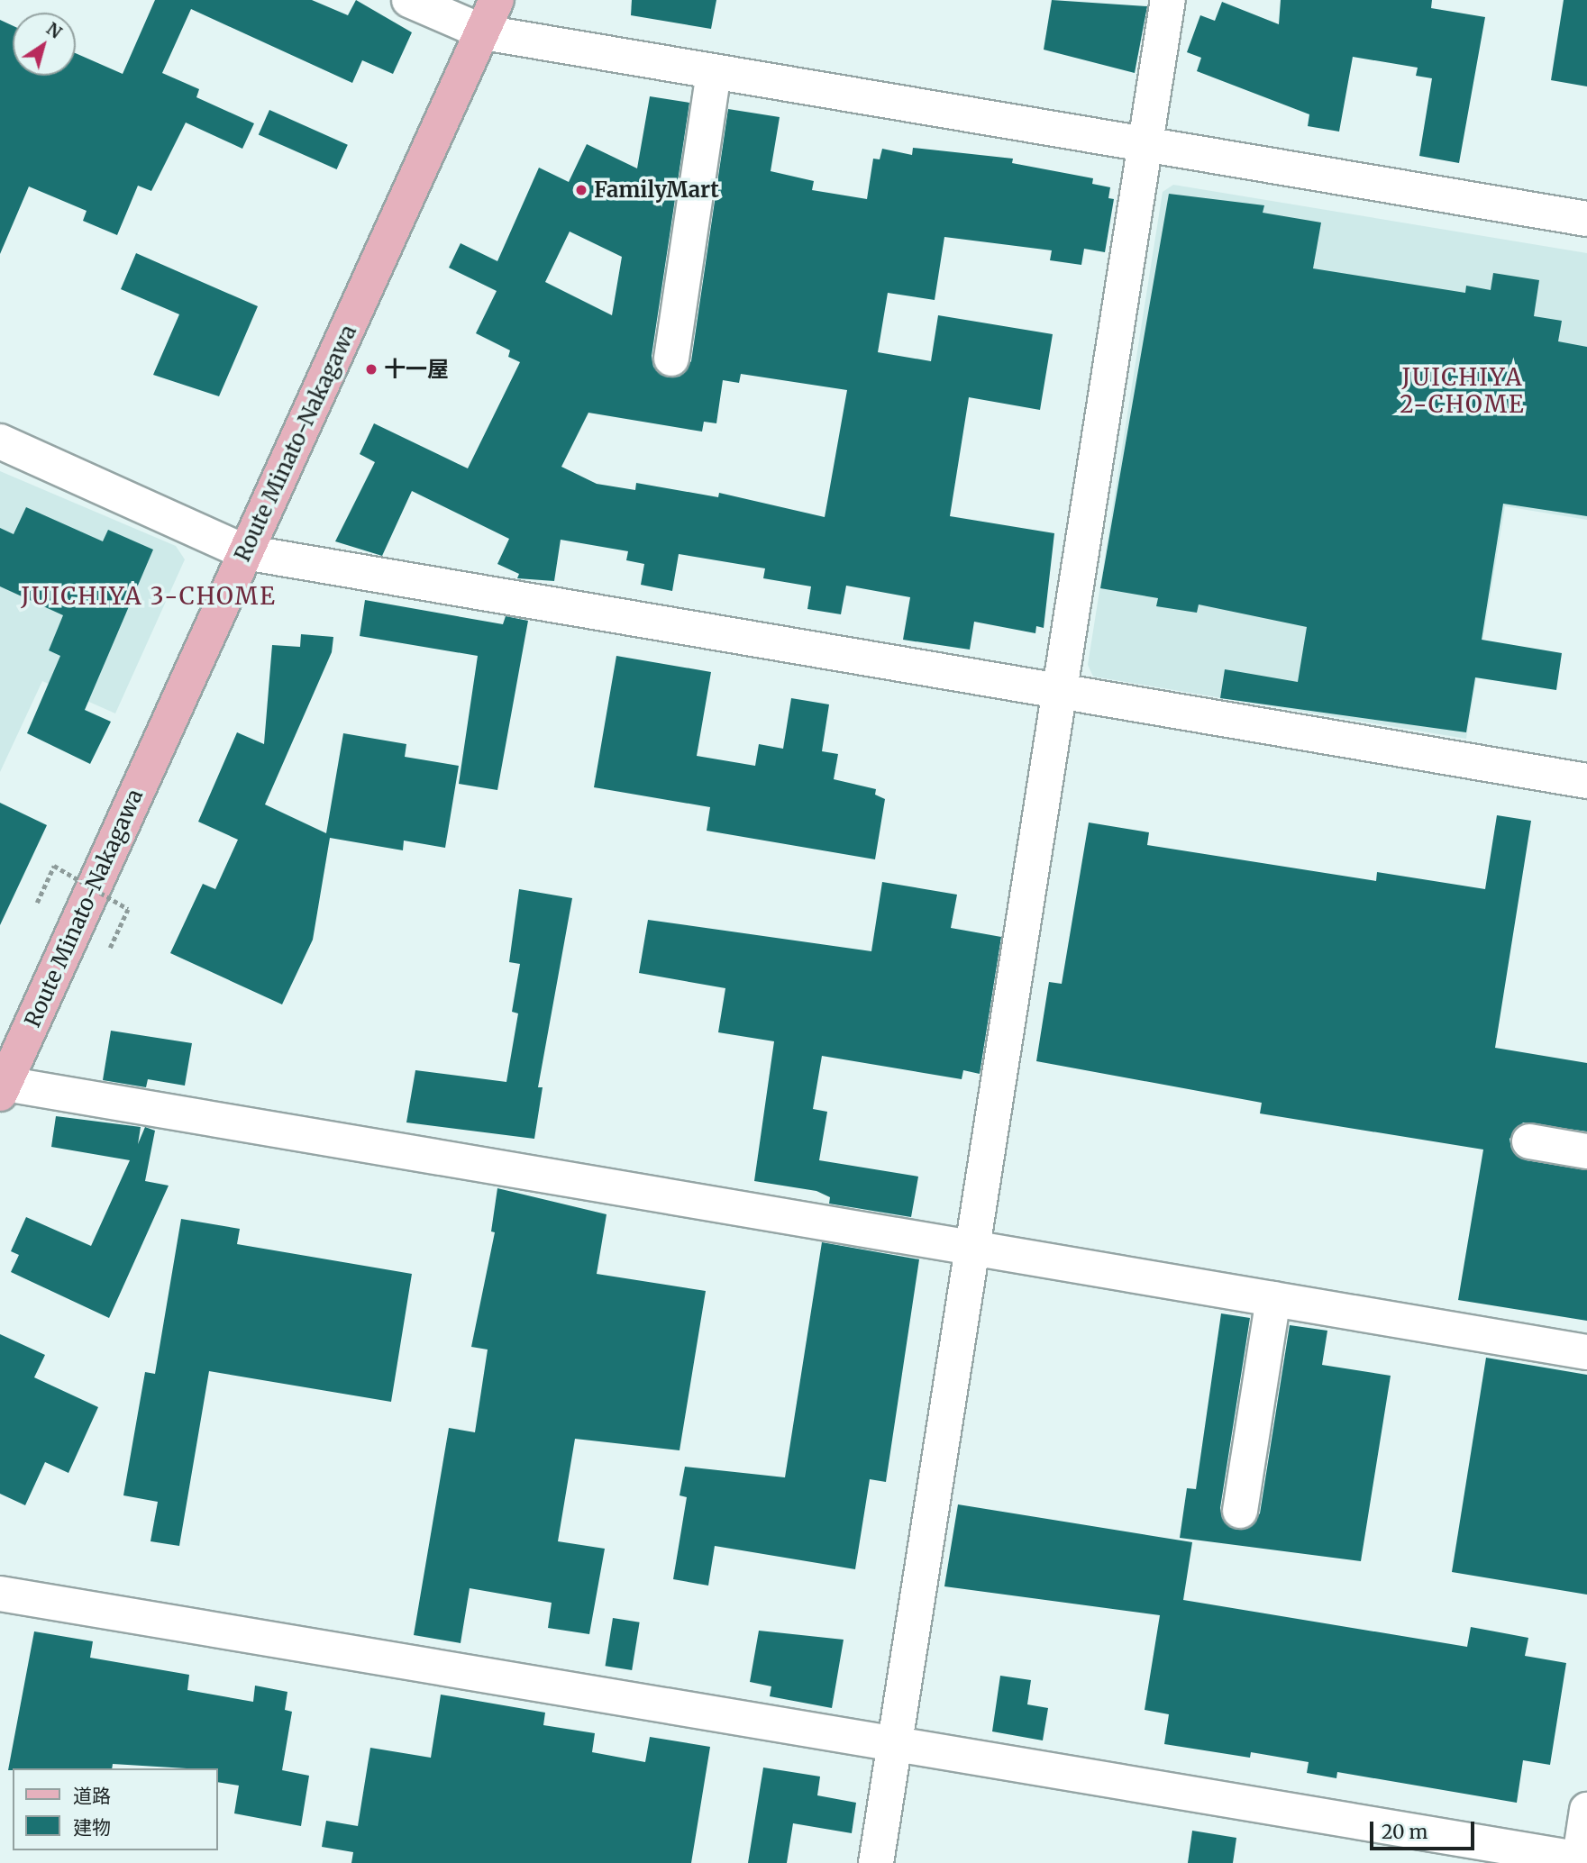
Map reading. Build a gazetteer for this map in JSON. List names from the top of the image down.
{
  "streets": {
    "main road": ["Route Minato-Nakagawa"]
  },
  "districts": ["JUICHIYA 2-CHOME", "JUICHIYA 3-CHOME"],
  "places": ["FamilyMart", "十一屋"],
  "legend": ["道路", "建物"],
  "scale_bar": "20 m",
  "north": "top right"
}
